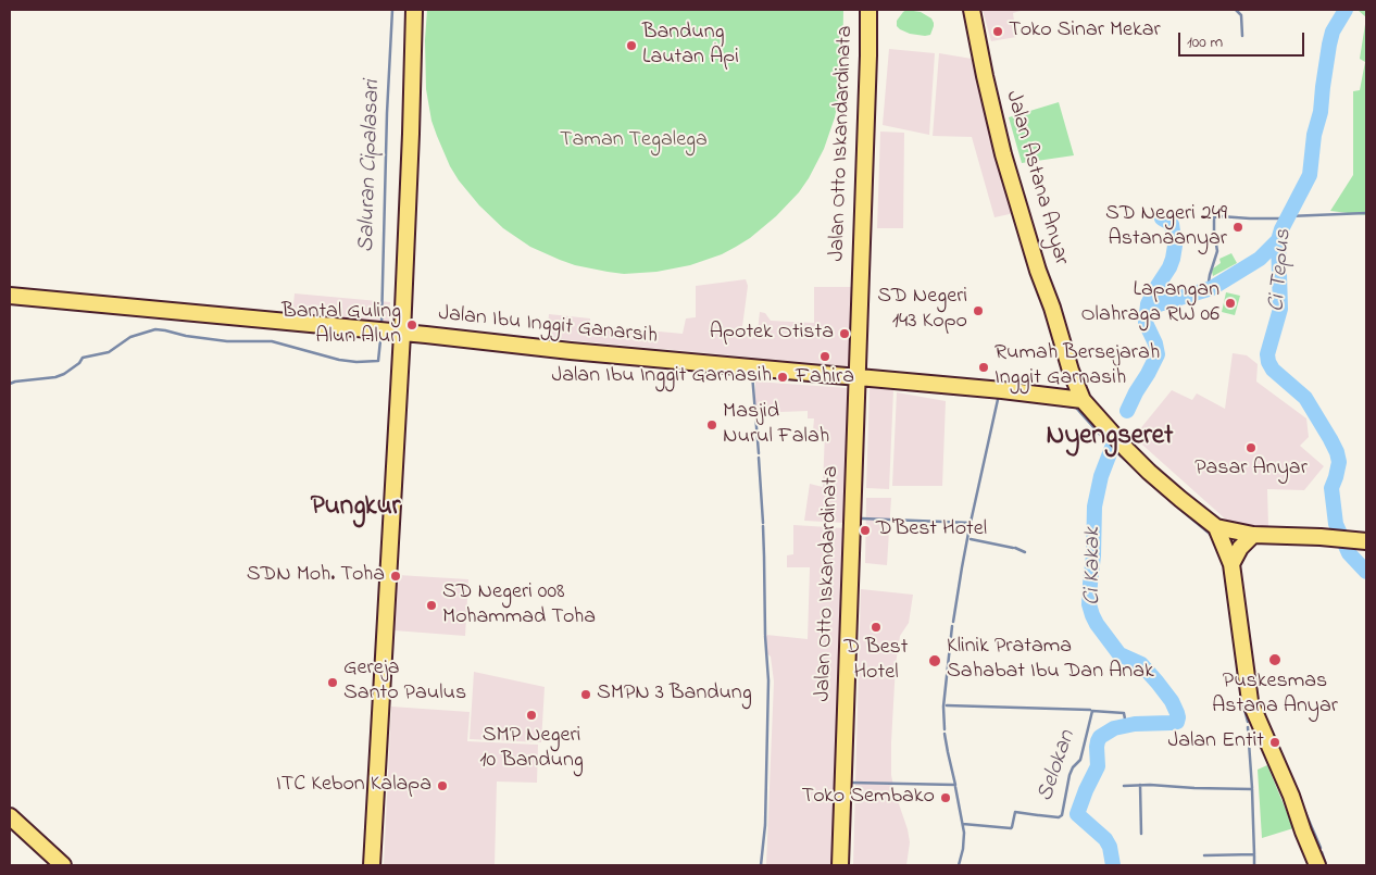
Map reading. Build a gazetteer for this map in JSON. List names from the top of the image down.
{
  "streets": {
    "main road": ["Jalan Otto Iskandardinata", "Jalan Astana Anyar", "Jalan Ibu Inggit Ganarsih"]
  },
  "crossings": [
    ["Jalan Otto Iskandardinata", "Jalan Ibu Inggit Ganarsih"],
    ["Jalan Astana Anyar", "Jalan Ibu Inggit Ganarsih"]
  ],
  "districts": ["Nyengseret", "Pungkur"],
  "water": [
    "Saluran Cipalasari",
    "Ci Tepus",
    "Ci Kakak",
    "Selokan"
  ],
  "parks": ["Taman Tegalega"],
  "places": [
    "Toko Sinar Mekar",
    "Bandung Lautan Api",
    "SD Negeri 249 Astanaanyar",
    "Lapangan Olahraga RW 06",
    "SD Negeri 143 Kopo",
    "Bantal Guling Alun Alun",
    "Apotek Otista",
    "Fahira",
    "Rumah Bersejarah Inggit Garnasih",
    "Jalan Ibu Inggit Garnasih",
    "Masjid Nurul Falah",
    "Pasar Anyar",
    "D'Best Hotel",
    "SDN Moh. Toha",
    "SD Negeri 008 Mohammad Toha",
    "D Best Hotel",
    "Puskesmas Astana Anyar",
    "Klinik Pratama Sahabat Ibu Dan Anak",
    "Gereja Santo Paulus",
    "SMPN 3 Bandung",
    "SMP Negeri 10 Bandung",
    "Jalan Entit",
    "ITC Kebon Kalapa",
    "Toko Sembako"
  ],
  "scale_bar": "100 m"
}
